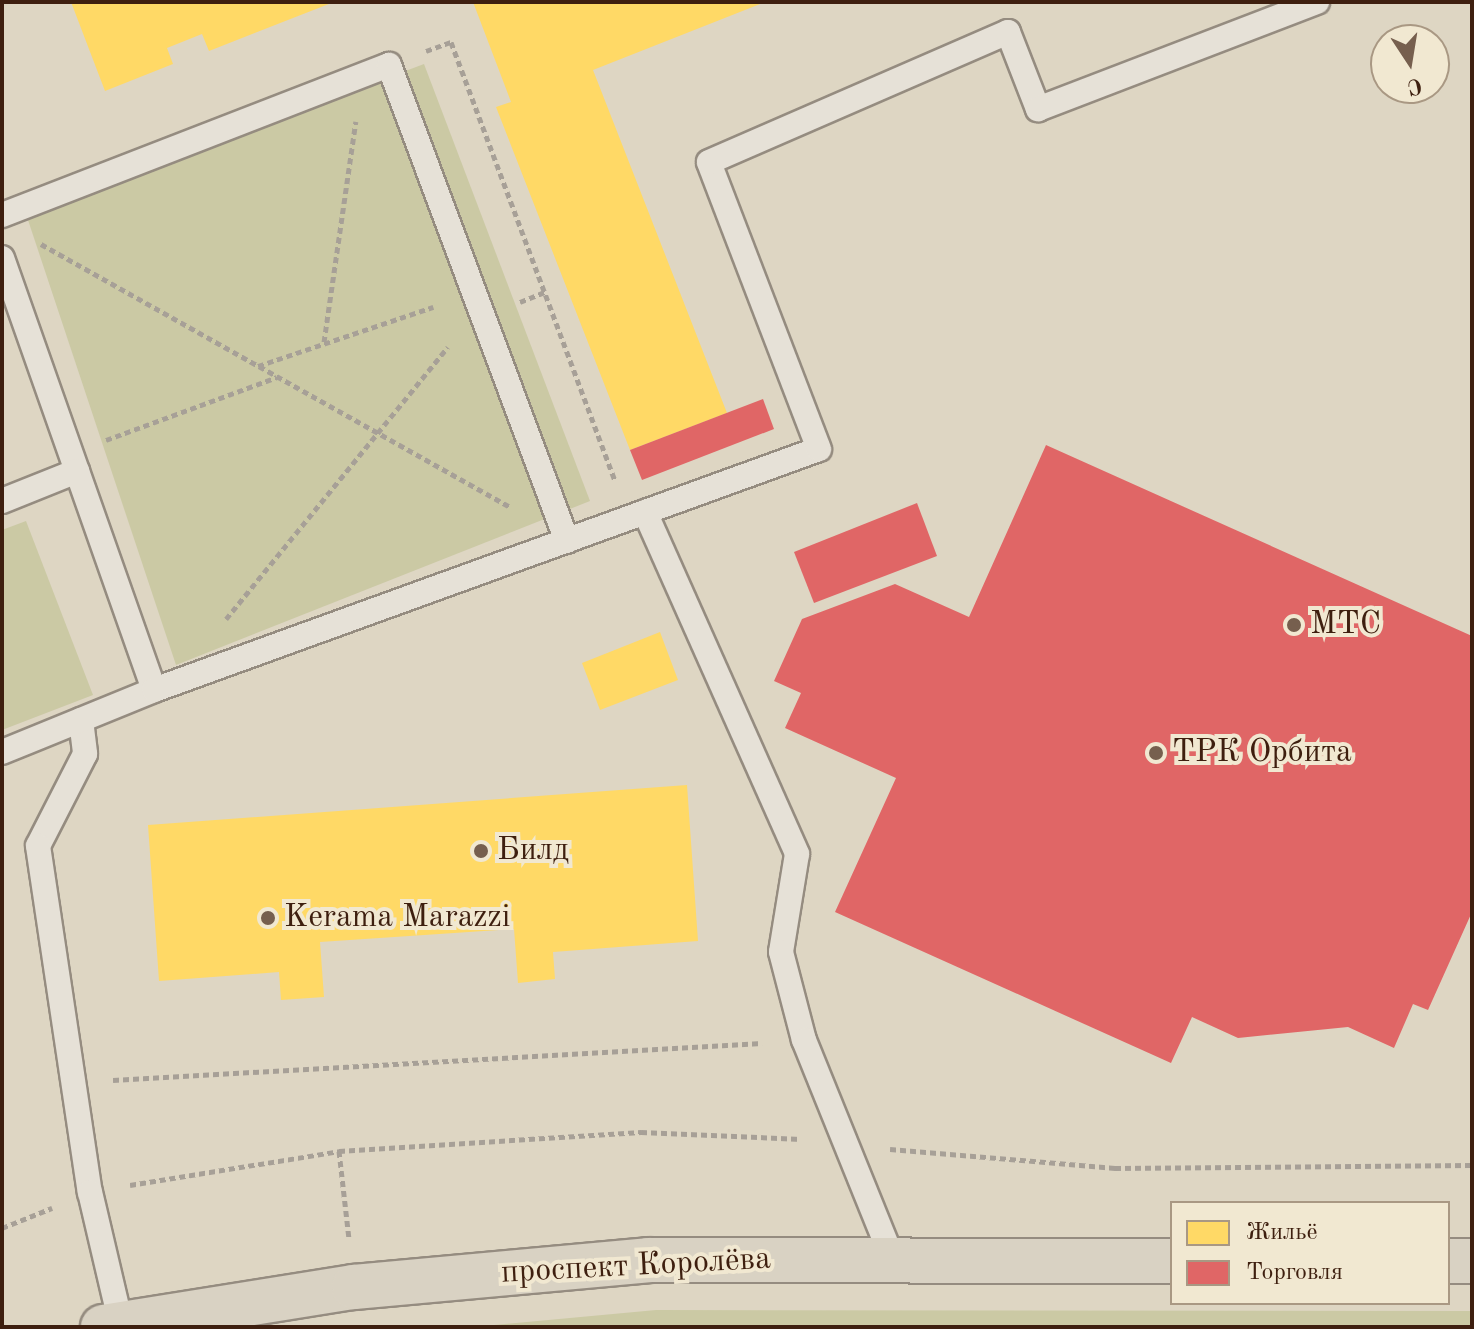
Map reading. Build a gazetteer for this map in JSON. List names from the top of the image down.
{
  "streets": {
    "main road": ["проспект Королёва"]
  },
  "places": [
    "МТС",
    "ТРК Орбита",
    "Билд",
    "Kerama Marazzi"
  ],
  "legend": ["Жильё", "Торговля"],
  "north": "bottom"
}
